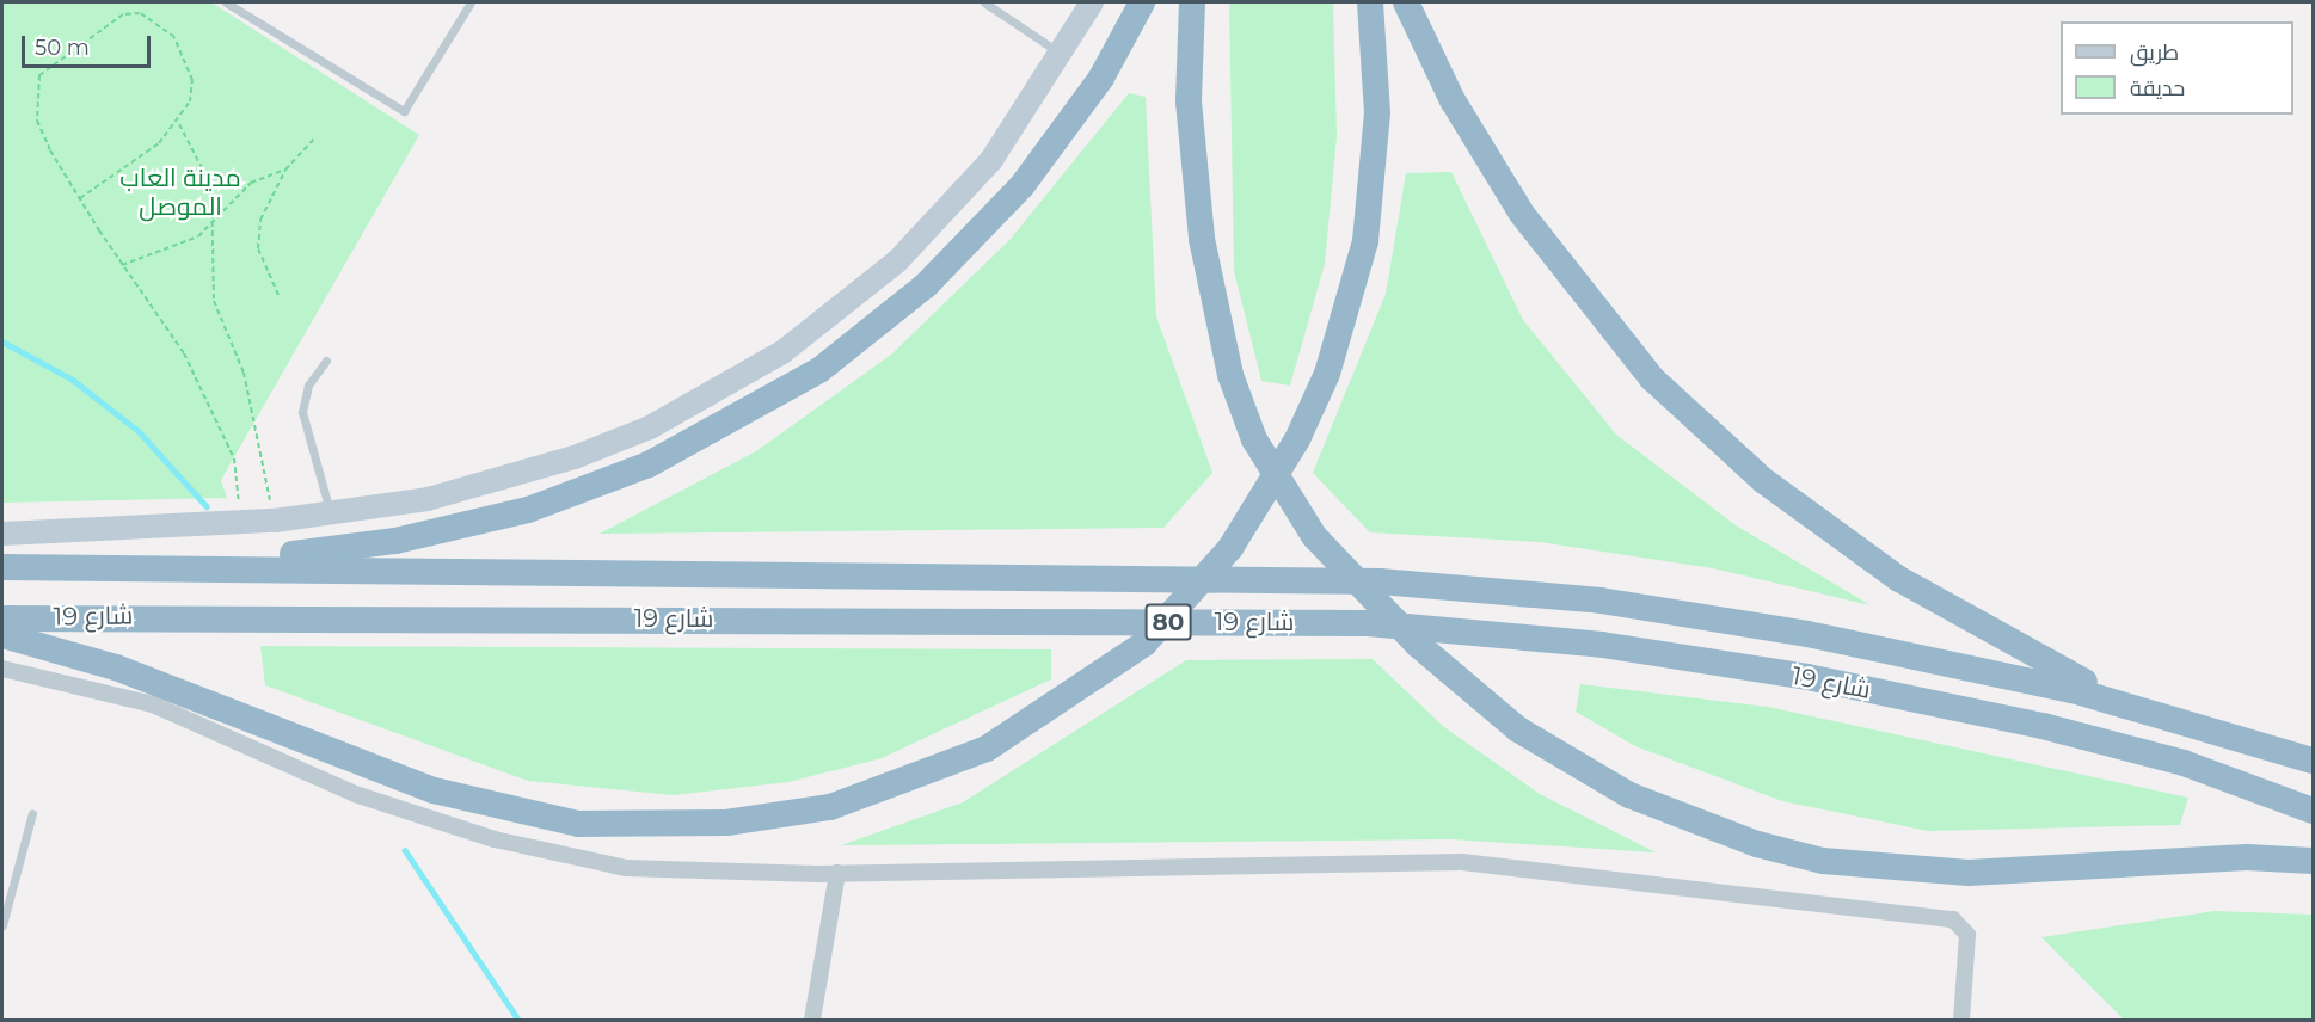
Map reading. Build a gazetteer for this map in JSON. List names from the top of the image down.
{
  "streets": {
    "highway": ["شارع 19", "80"]
  },
  "parks": ["مدينة العاب الموصل"],
  "legend": ["طريق", "حديقة"],
  "scale_bar": "50 m"
}
